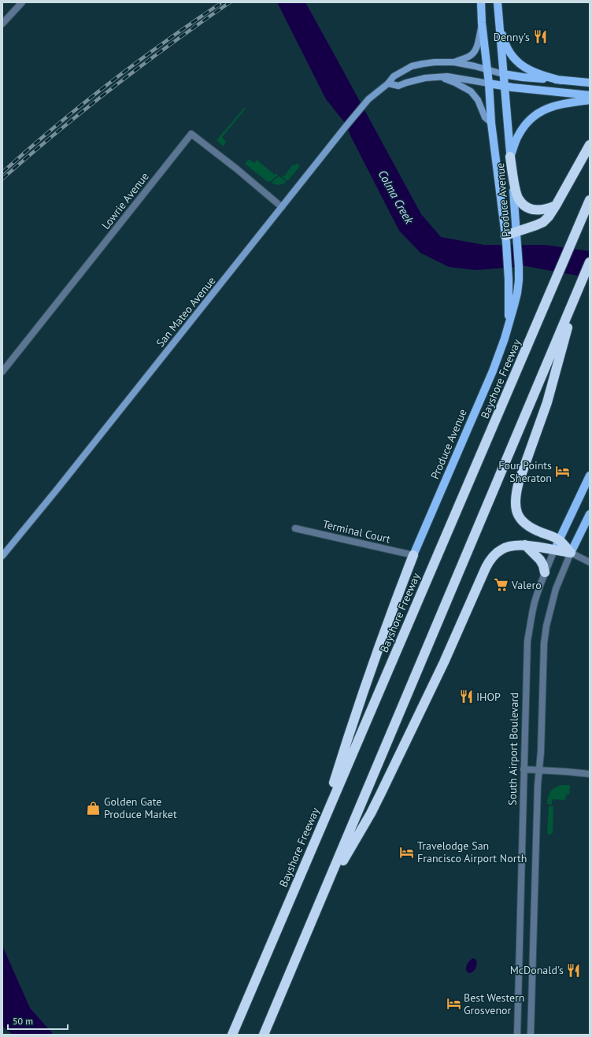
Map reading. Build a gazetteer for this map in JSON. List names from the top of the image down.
{
  "streets": {
    "highway": ["Bayshore Freeway"],
    "main road": ["Produce Avenue", "San Mateo Avenue", "South Airport Boulevard"],
    "street": ["Lowrie Avenue", "Terminal Court"]
  },
  "crossings": [
    ["Produce Avenue", "San Mateo Avenue"],
    ["Produce Avenue", "Terminal Court"],
    ["Lowrie Avenue", "San Mateo Avenue"]
  ],
  "water": ["Colma Creek"],
  "places": {
    "restaurant": ["Denny's", "IHOP", "McDonald's"],
    "hotel": ["Four Points Sheraton", "Travelodge San Francisco Airport North", "Best Western Grosvenor"],
    "supermarket": ["Valero"],
    "shop": ["Golden Gate Produce Market"]
  },
  "scale_bar": "50 m"
}
